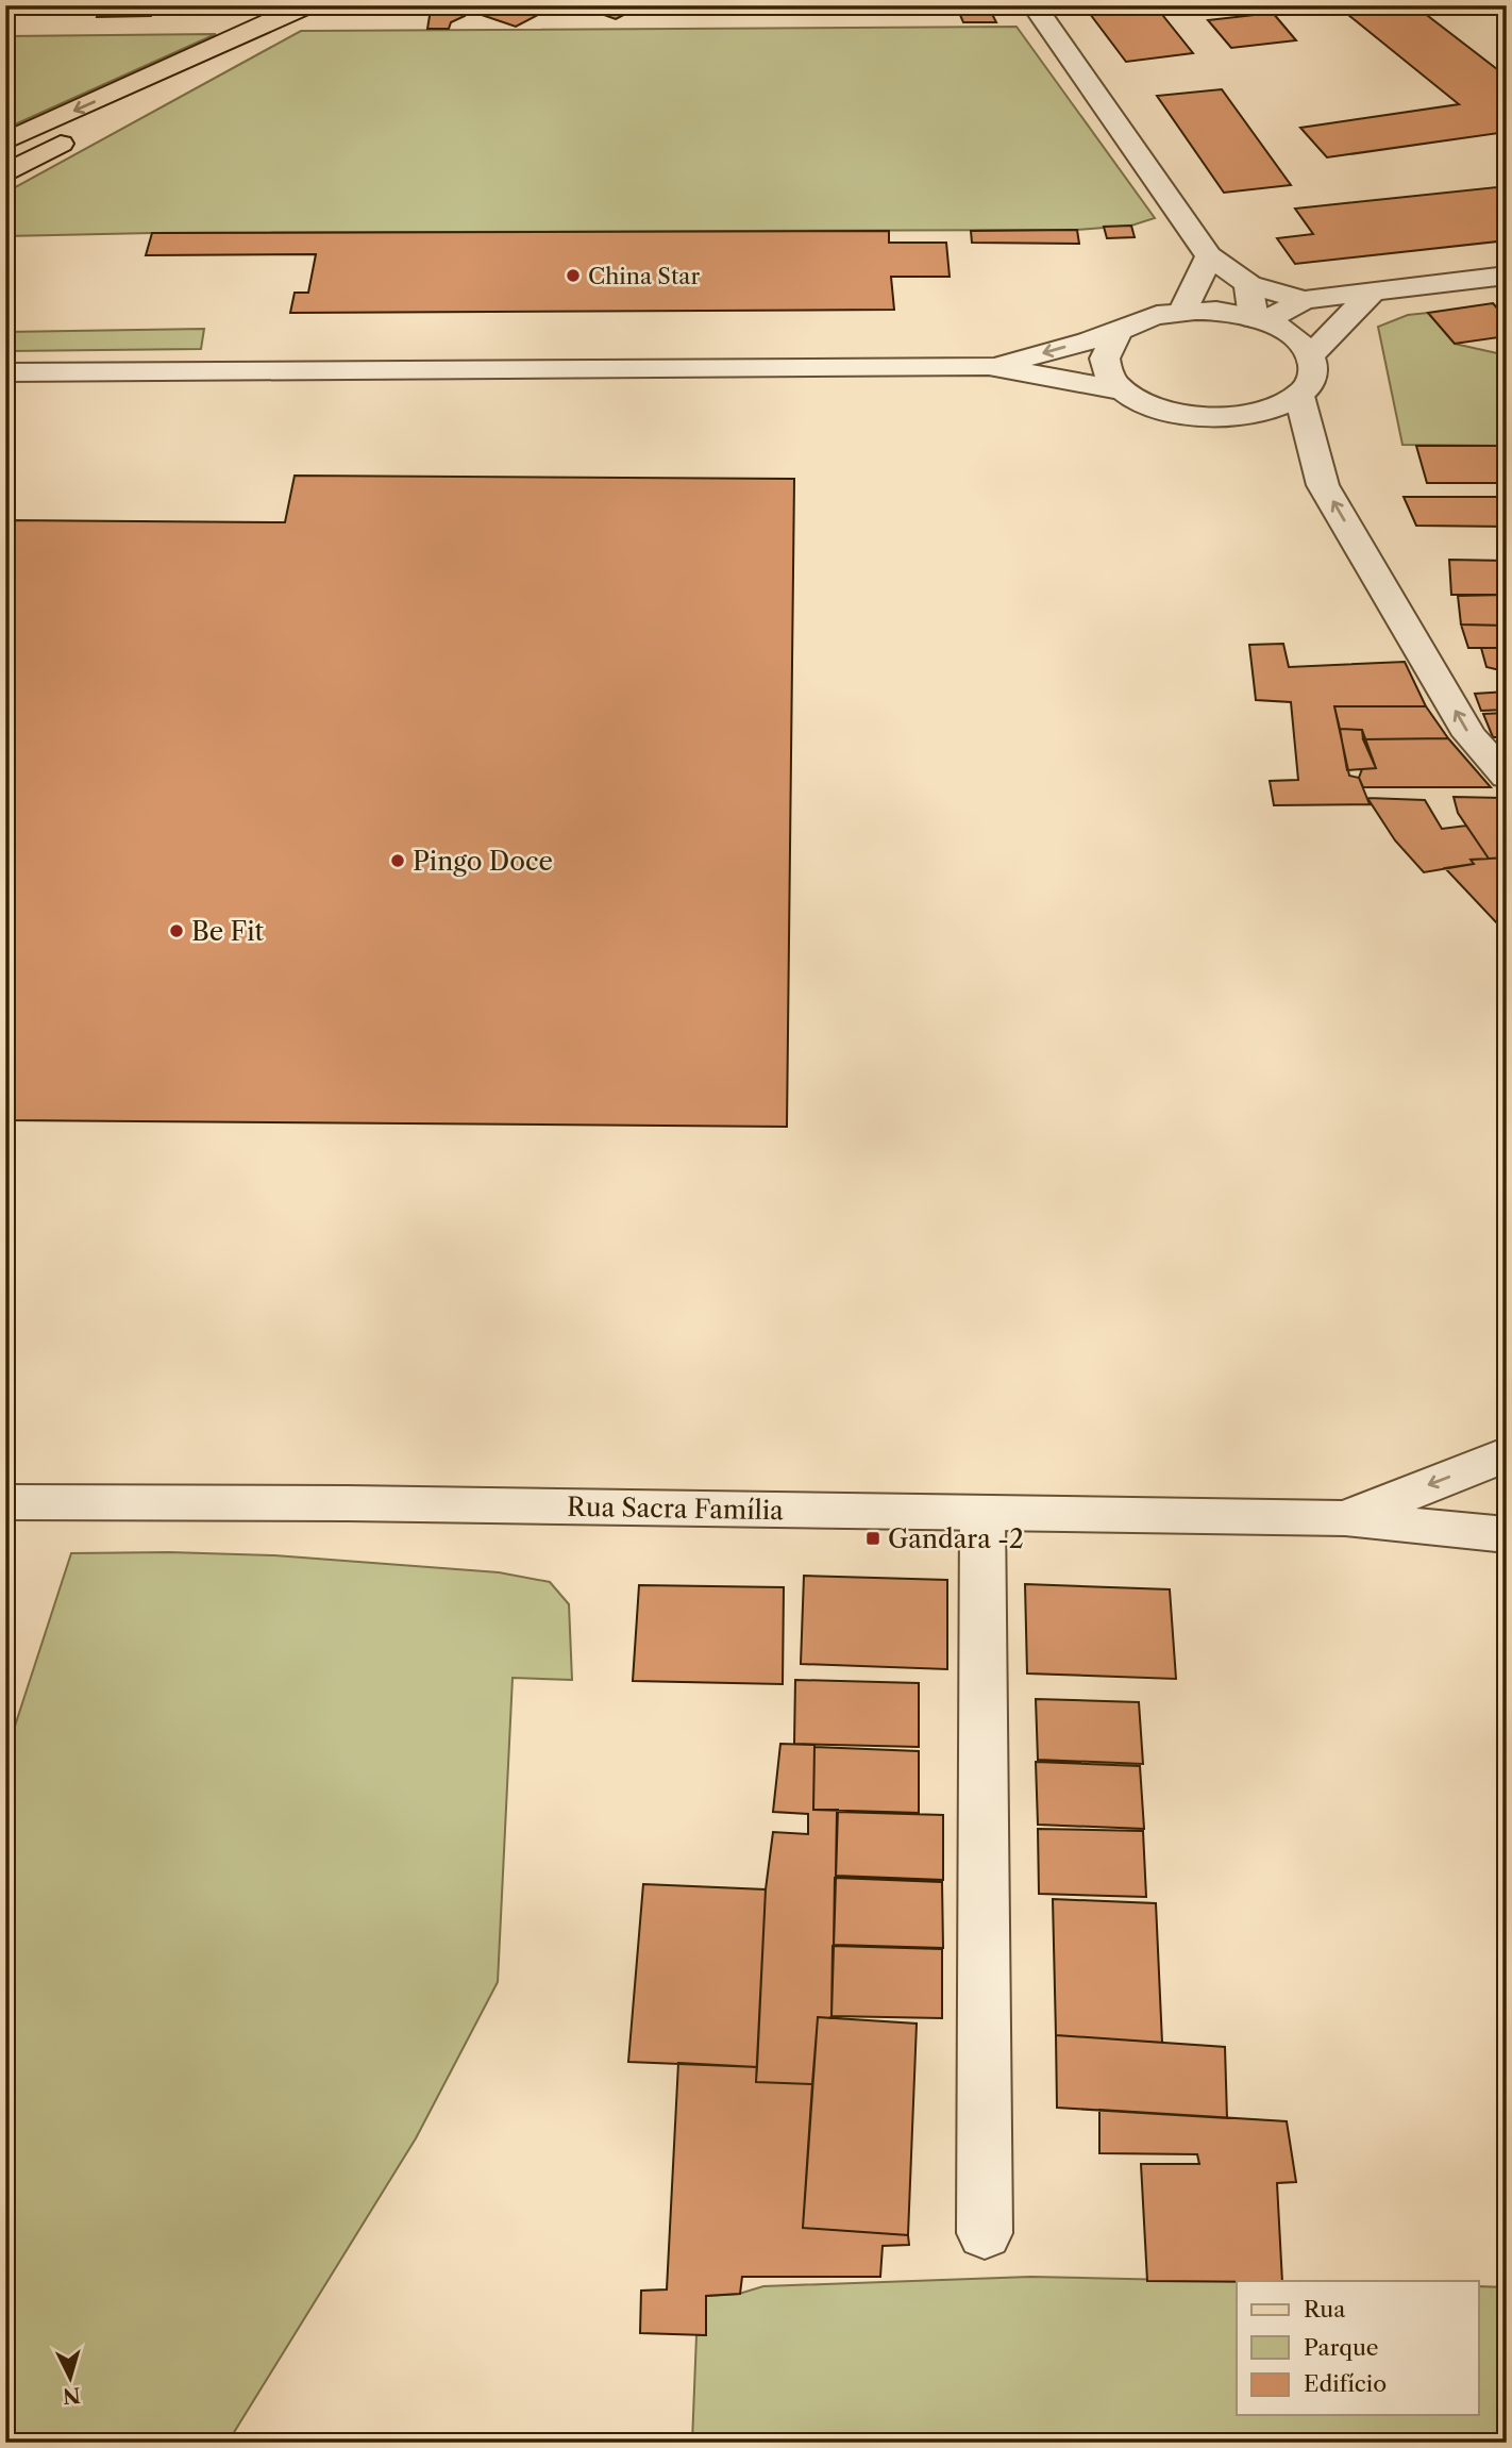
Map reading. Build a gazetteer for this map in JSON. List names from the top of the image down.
{
  "streets": {
    "street": ["Rua Sacra Família"]
  },
  "places": {
    "other": ["China Star", "Pingo Doce", "Be Fit"],
    "transit": ["Gandara -2"]
  },
  "legend": ["Rua", "Parque", "Edifício"],
  "north": "bottom"
}
